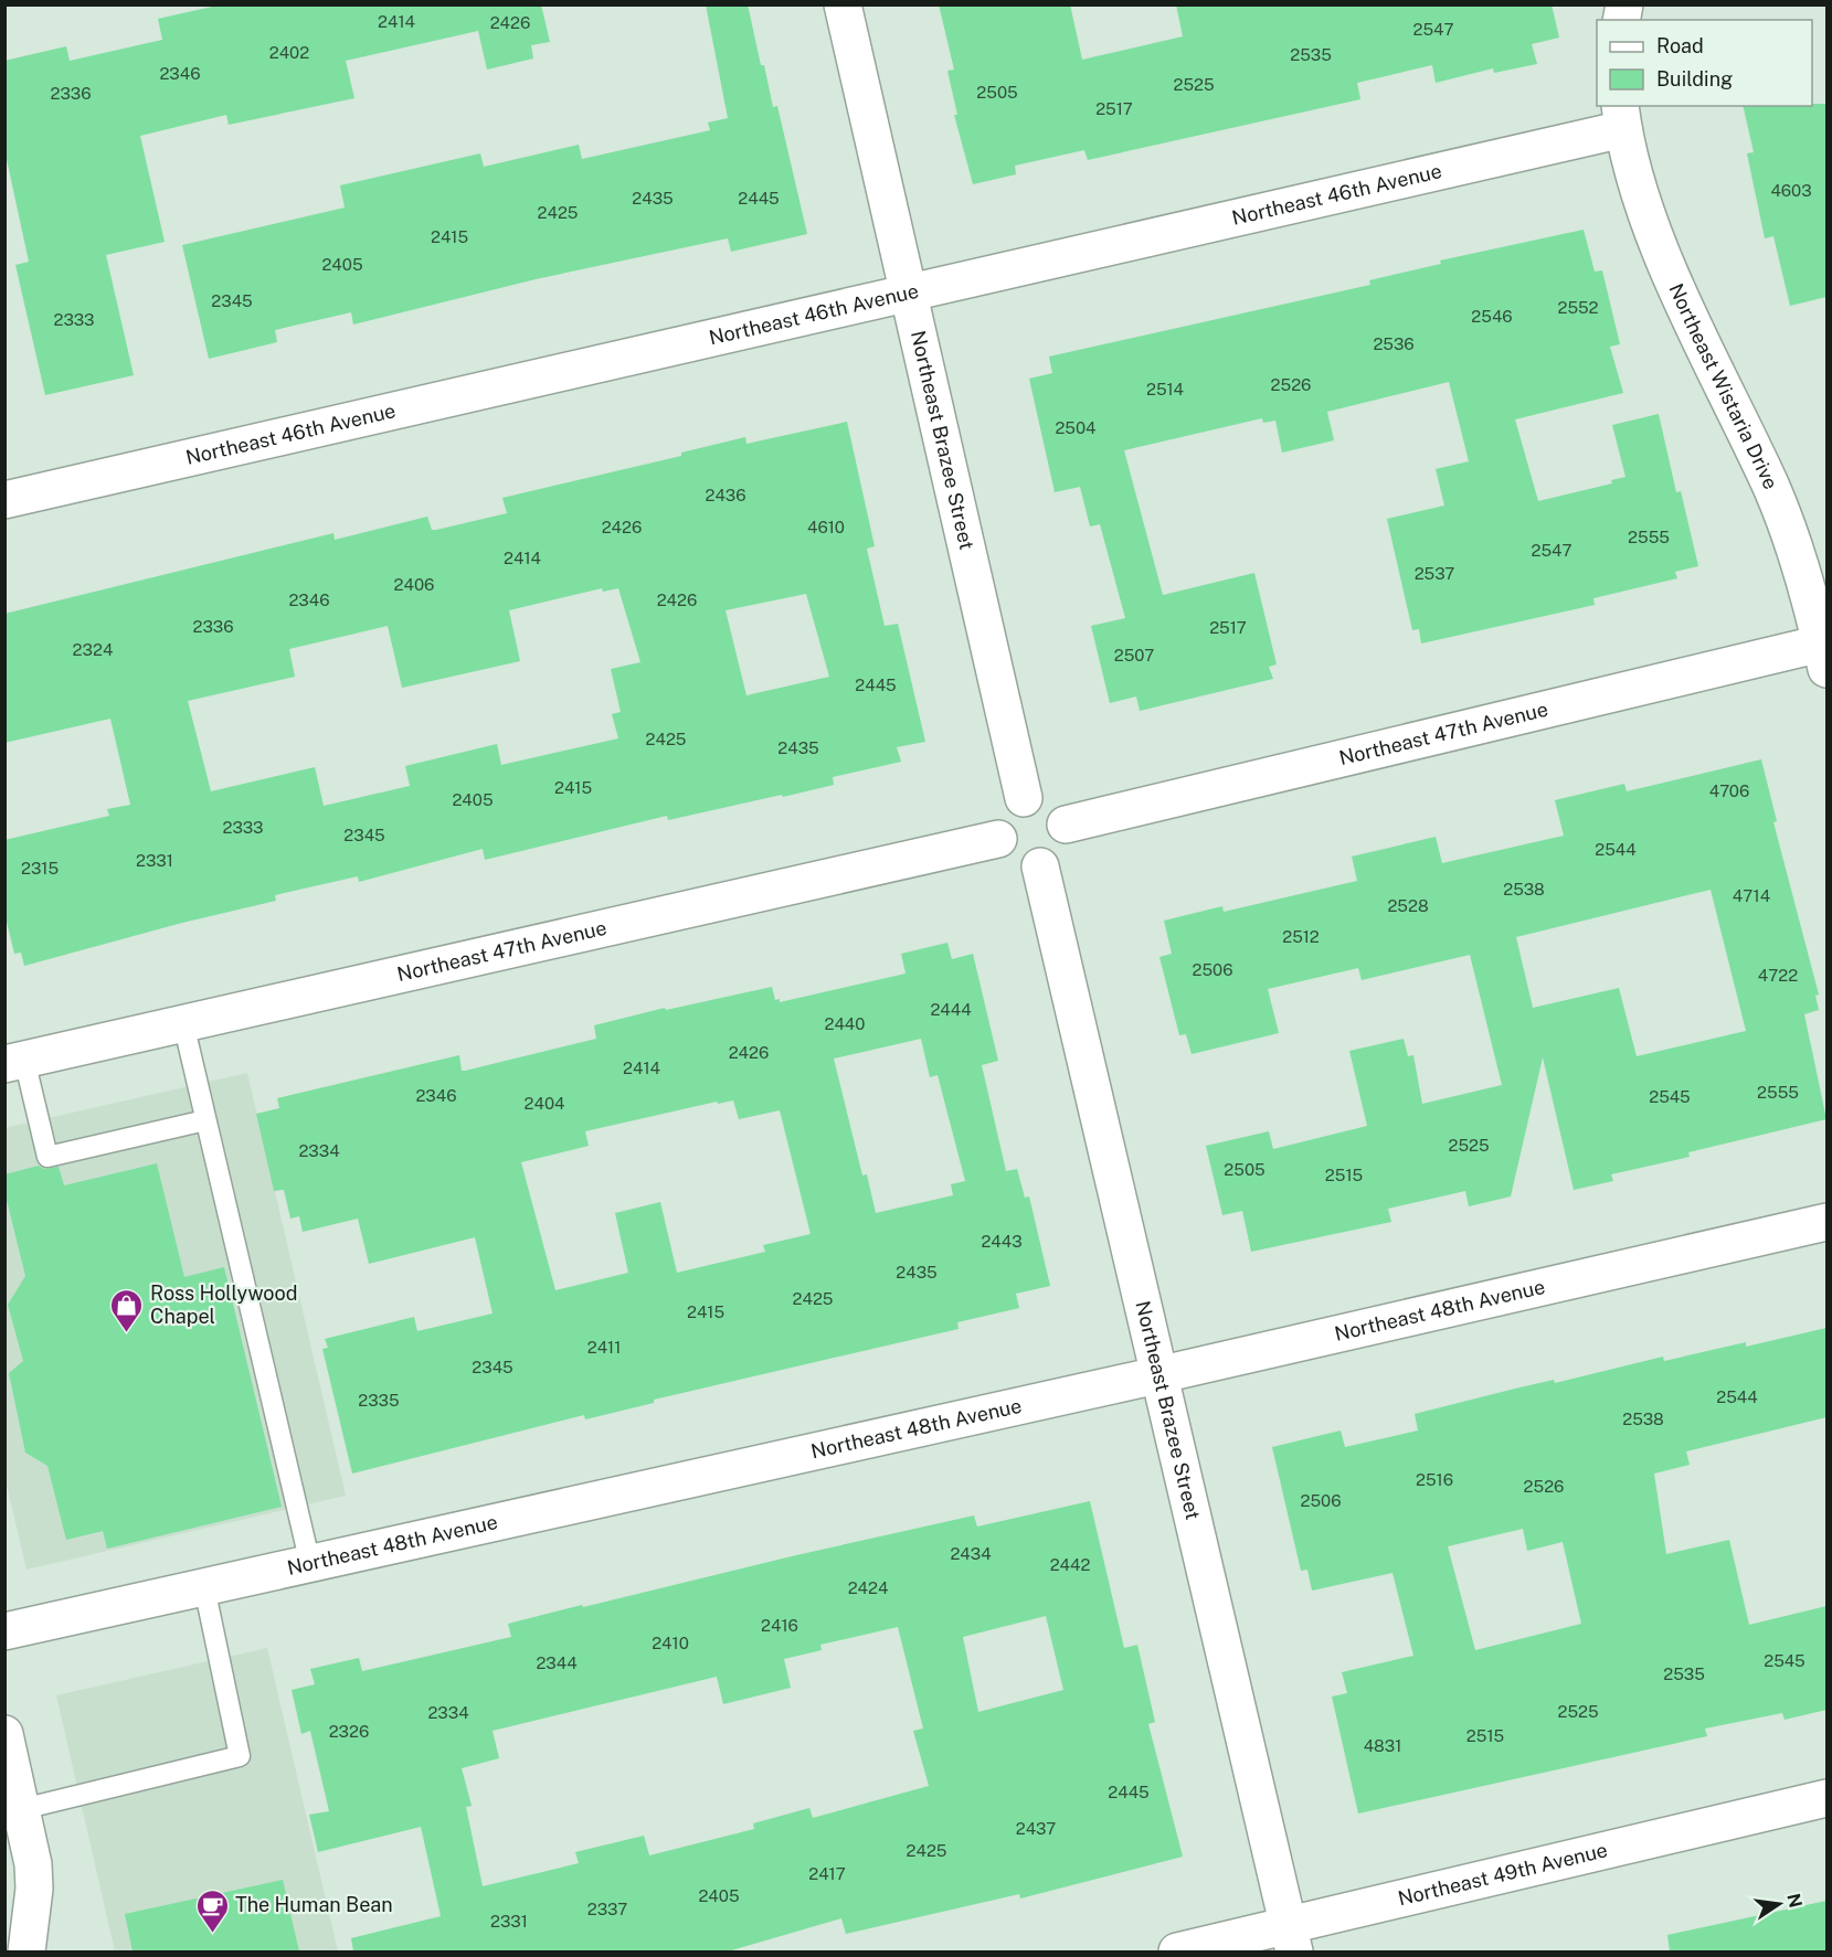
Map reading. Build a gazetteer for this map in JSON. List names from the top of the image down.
{
  "streets": {
    "street": [
      "Northeast 46th Avenue",
      "Northeast Wistaria Drive",
      "Northeast Brazee Street",
      "Northeast 47th Avenue",
      "Northeast 48th Avenue",
      "Northeast 49th Avenue"
    ]
  },
  "crossings": [
    ["Northeast 46th Avenue", "Northeast Wistaria Drive"],
    ["Northeast 46th Avenue", "Northeast Brazee Street"],
    ["Northeast Wistaria Drive", "Northeast 47th Avenue"],
    ["Northeast Brazee Street", "Northeast 47th Avenue"],
    ["Northeast Brazee Street", "Northeast 48th Avenue"],
    ["Northeast Brazee Street", "Northeast 49th Avenue"]
  ],
  "places": {
    "shop": ["Ross Hollywood Chapel"],
    "cafe": ["The Human Bean"]
  },
  "house_numbers": [
    "2414",
    "2426",
    "2547",
    "2402",
    "2535",
    "2346",
    "2525",
    "2505",
    "2336",
    "2517",
    "4603",
    "2435",
    "2445",
    "2425",
    "2415",
    "2405",
    "2345",
    "2552",
    "2546",
    "2333",
    "2536",
    "2526",
    "2514",
    "2504",
    "2436",
    "2426",
    "4610",
    "2555",
    "2547",
    "2414",
    "2537",
    "2406",
    "2346",
    "2426",
    "2336",
    "2517",
    "2324",
    "2507",
    "2445",
    "2425",
    "2435",
    "2415",
    "4706",
    "2405",
    "2333",
    "2345",
    "2544",
    "2331",
    "2315",
    "2538",
    "4714",
    "2528",
    "2512",
    "2506",
    "4722",
    "2444",
    "2440",
    "2426",
    "2414",
    "2555",
    "2346",
    "2545",
    "2404",
    "2525",
    "2334",
    "2505",
    "2515",
    "2443",
    "2435",
    "2425",
    "2415",
    "2411",
    "2345",
    "2544",
    "2335",
    "2538",
    "2516",
    "2526",
    "2506",
    "2434",
    "2442",
    "2424",
    "2416",
    "2410",
    "2545",
    "2344",
    "2535",
    "2525",
    "2334",
    "2326",
    "2515",
    "4831",
    "2445",
    "2437",
    "2425",
    "2417",
    "2405",
    "2337",
    "2331"
  ],
  "legend": ["Road", "Building"],
  "north": "right"
}
